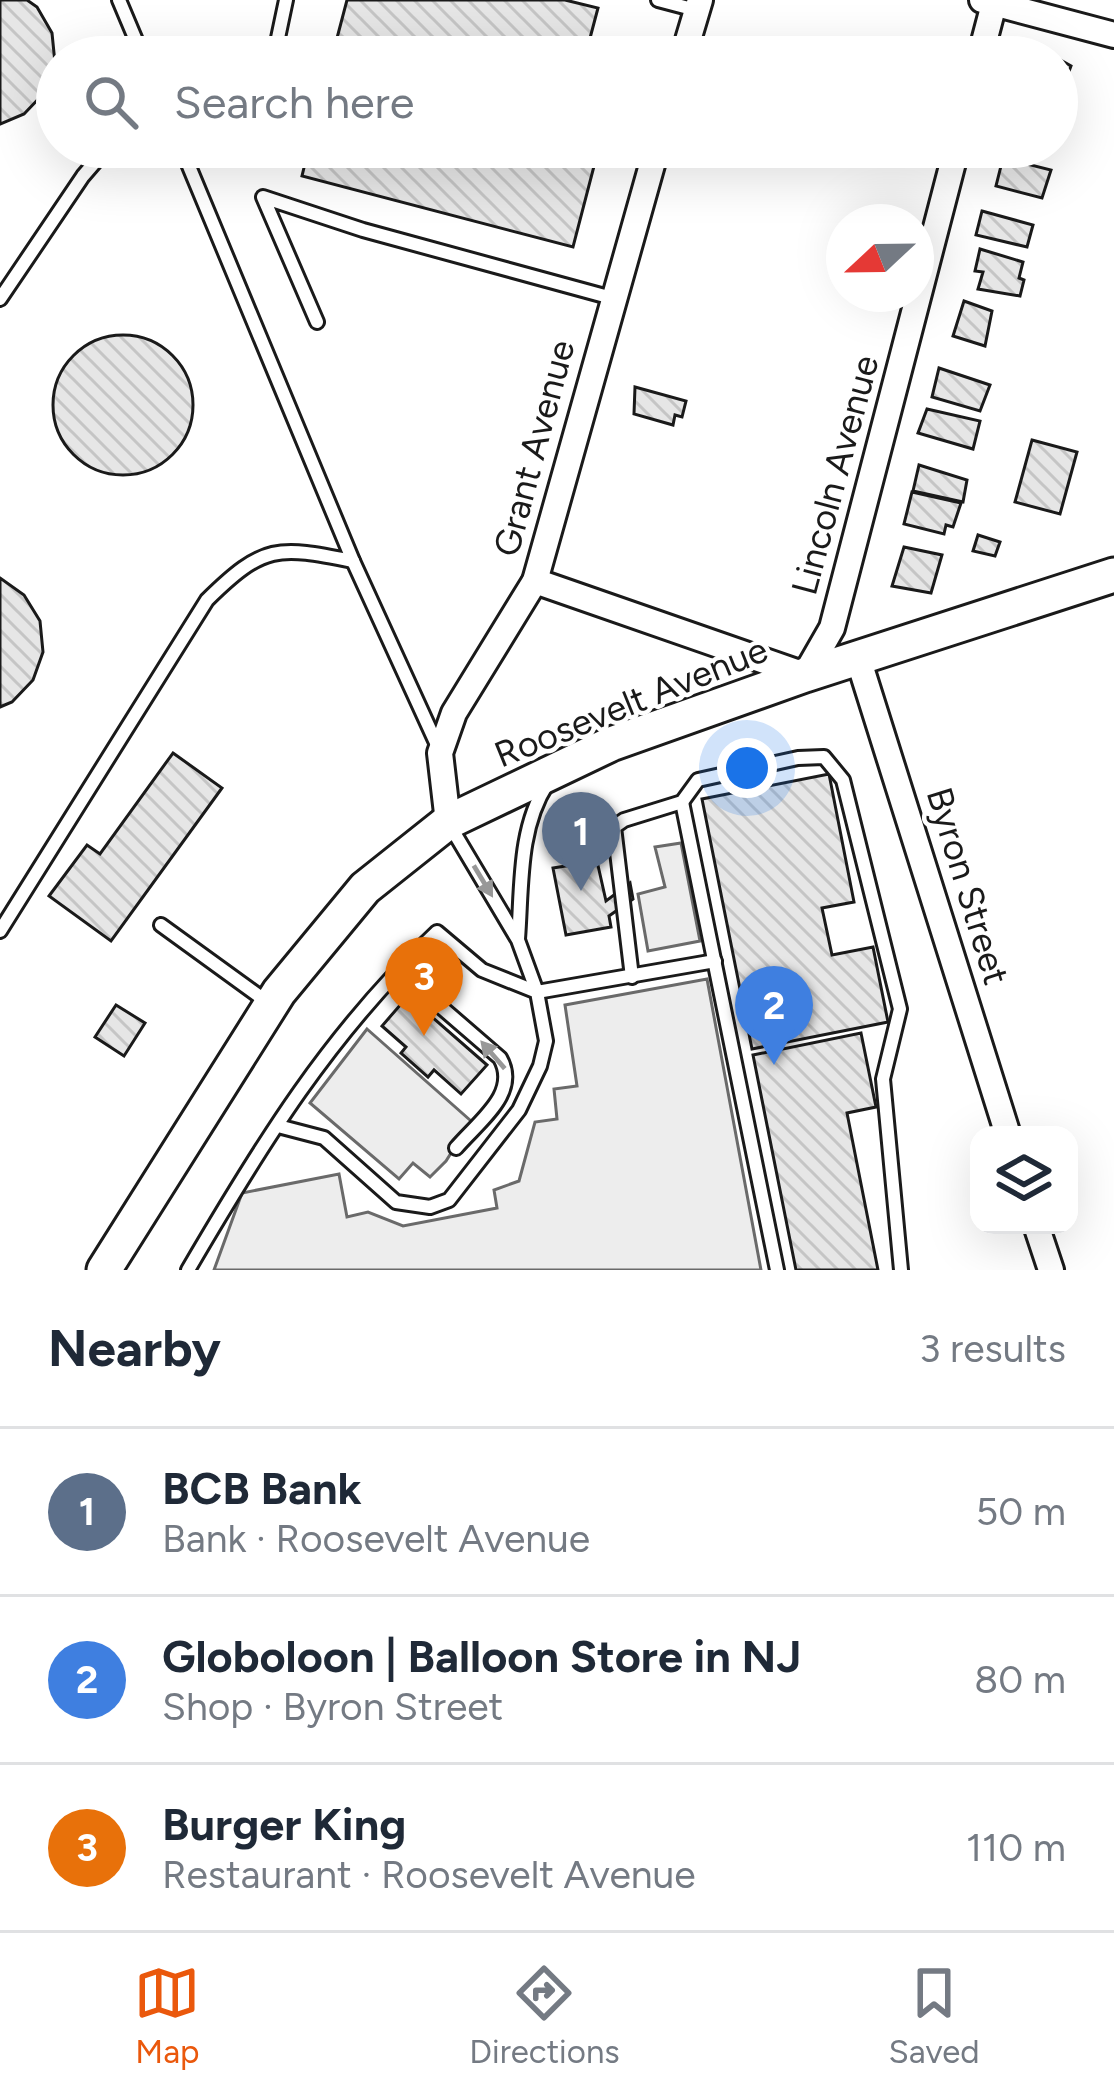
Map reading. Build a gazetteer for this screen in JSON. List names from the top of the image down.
{
  "streets": {
    "street": [
      "Grant Avenue",
      "Lincoln Avenue",
      "Roosevelt Avenue",
      "Byron Street"
    ]
  },
  "crossings": [
    ["Grant Avenue", "Roosevelt Avenue"],
    ["Lincoln Avenue", "Roosevelt Avenue"],
    ["Roosevelt Avenue", "Byron Street"]
  ],
  "north": "left",
  "page": {
    "search": "Search here",
    "pins": ["1", "3", "2"],
    "heading": ["Nearby", "3 results"],
    "list": [
      {
        "mark": "1",
        "name": "BCB Bank",
        "note": "Bank · Roosevelt Avenue",
        "value": "50 m"
      },
      {
        "mark": "2",
        "name": "Globoloon | Balloon Store in NJ",
        "note": "Shop · Byron Street",
        "value": "80 m"
      },
      {
        "mark": "3",
        "name": "Burger King",
        "note": "Restaurant · Roosevelt Avenue",
        "value": "110 m"
      }
    ],
    "nav": ["Map", "Directions", "Saved"]
  }
}
